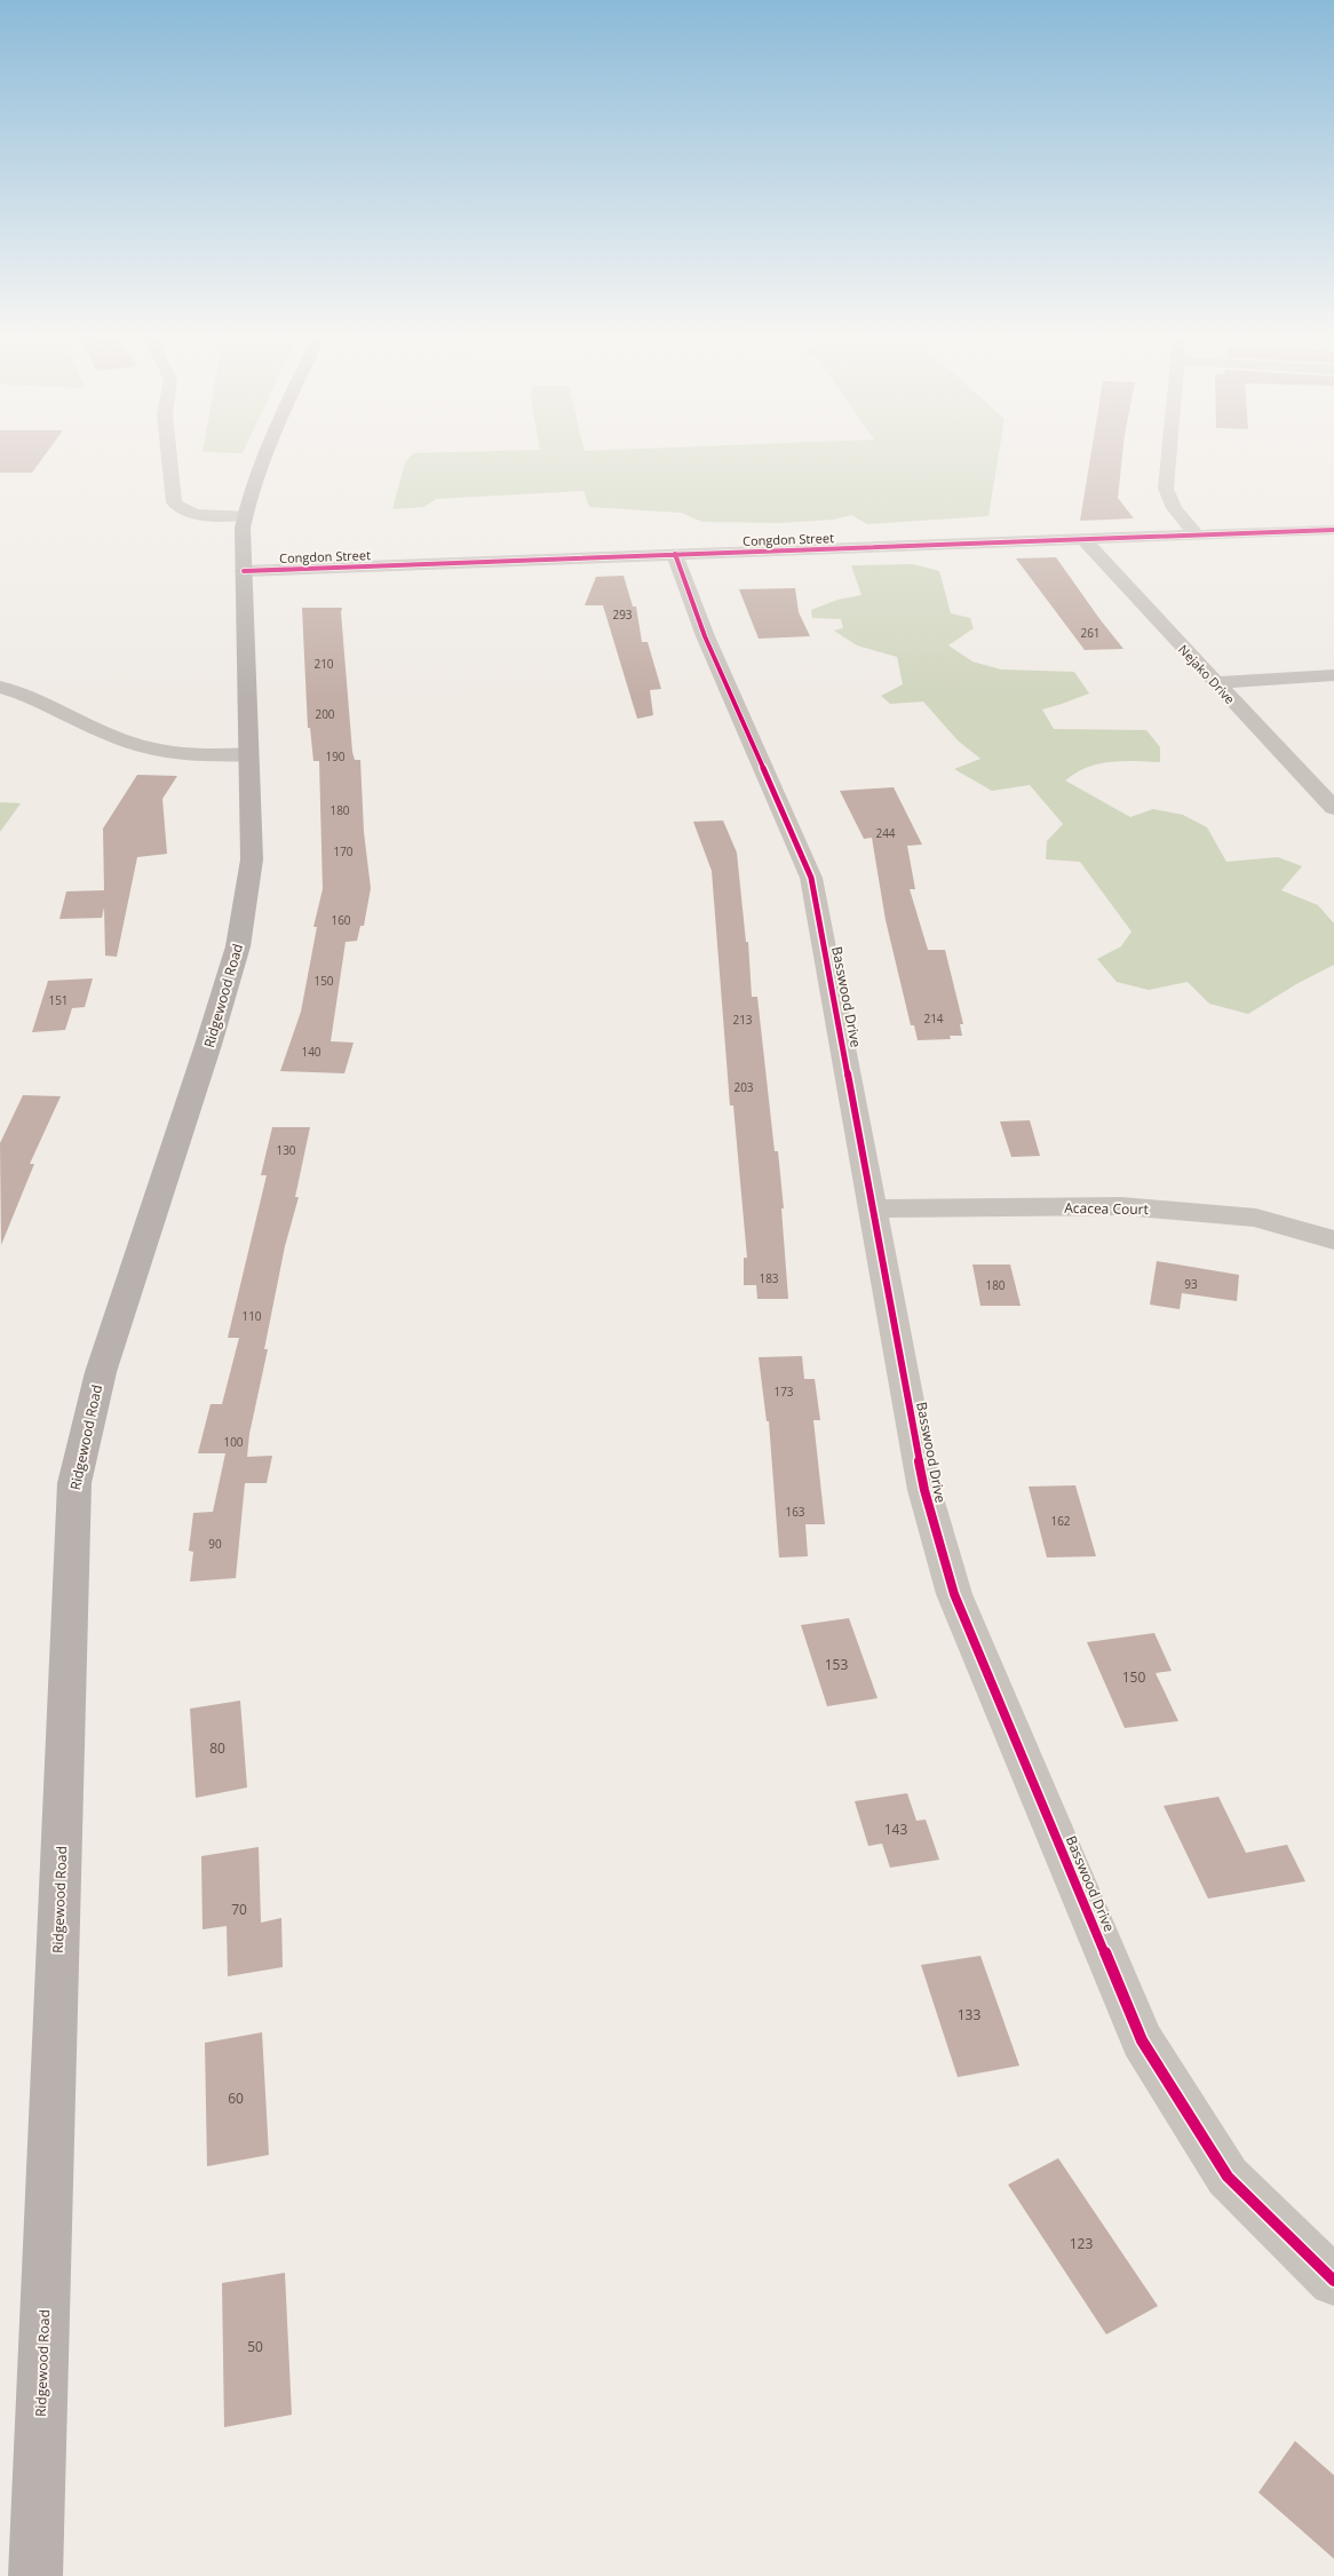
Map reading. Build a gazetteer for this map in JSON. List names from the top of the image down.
{
  "streets": {
    "main road": ["Ridgewood Road"],
    "street": [
      "Congdon Street",
      "Nejako Drive",
      "Basswood Drive",
      "Acacea Court"
    ]
  },
  "crossings": [
    ["Congdon Street", "Nejako Drive"],
    ["Congdon Street", "Ridgewood Road"],
    ["Congdon Street", "Basswood Drive"],
    ["Basswood Drive", "Acacea Court"]
  ],
  "house_numbers": [
    "293",
    "261",
    "210",
    "200",
    "190",
    "180",
    "244",
    "170",
    "160",
    "150",
    "151",
    "214",
    "213",
    "140",
    "203",
    "130",
    "183",
    "93",
    "180",
    "110",
    "173",
    "100",
    "163",
    "162",
    "90",
    "153",
    "150",
    "80",
    "143",
    "70",
    "133",
    "60",
    "123",
    "50"
  ]
}
